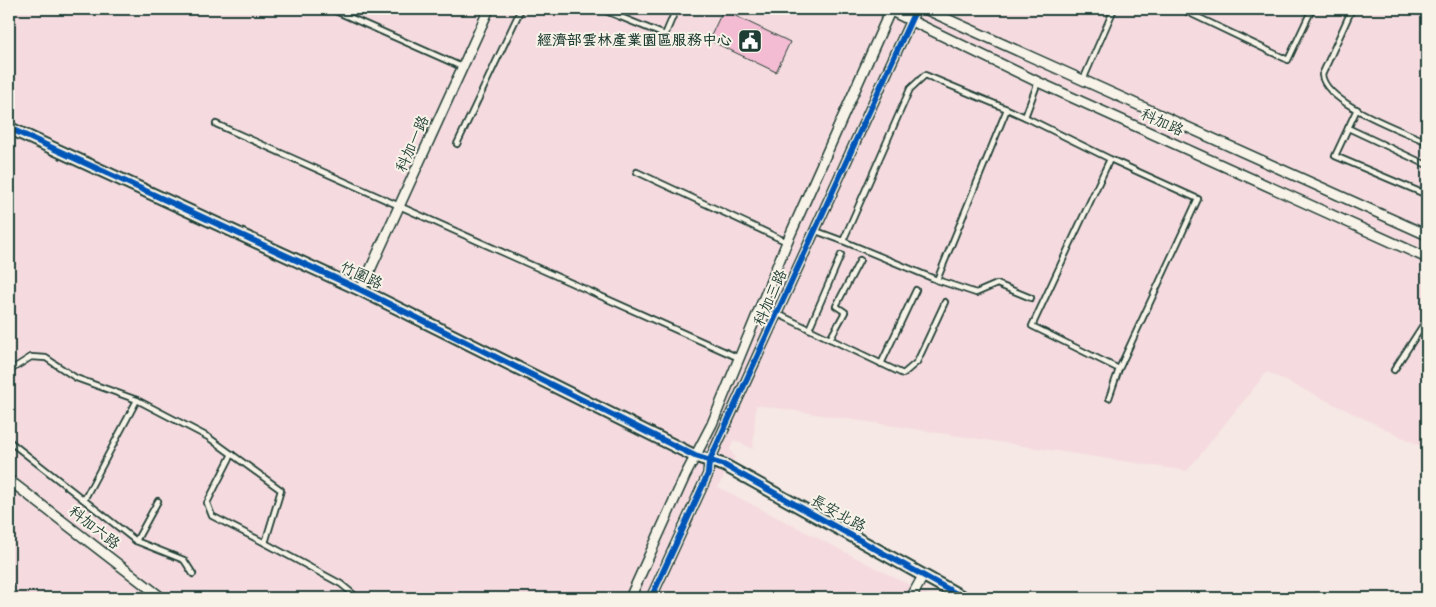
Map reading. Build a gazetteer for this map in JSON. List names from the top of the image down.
{
  "streets": {
    "street": [
      "科加路",
      "科加一路",
      "竹圍路",
      "科加三路",
      "長安北路",
      "科加六路"
    ]
  },
  "crossings": [
    ["科加路", "科加三路"],
    ["科加一路", "竹圍路"],
    ["竹圍路", "科加三路"],
    ["竹圍路", "長安北路"],
    ["科加三路", "長安北路"]
  ],
  "places": {
    "public building": ["經濟部雲林產業園區服務中心"]
  }
}
